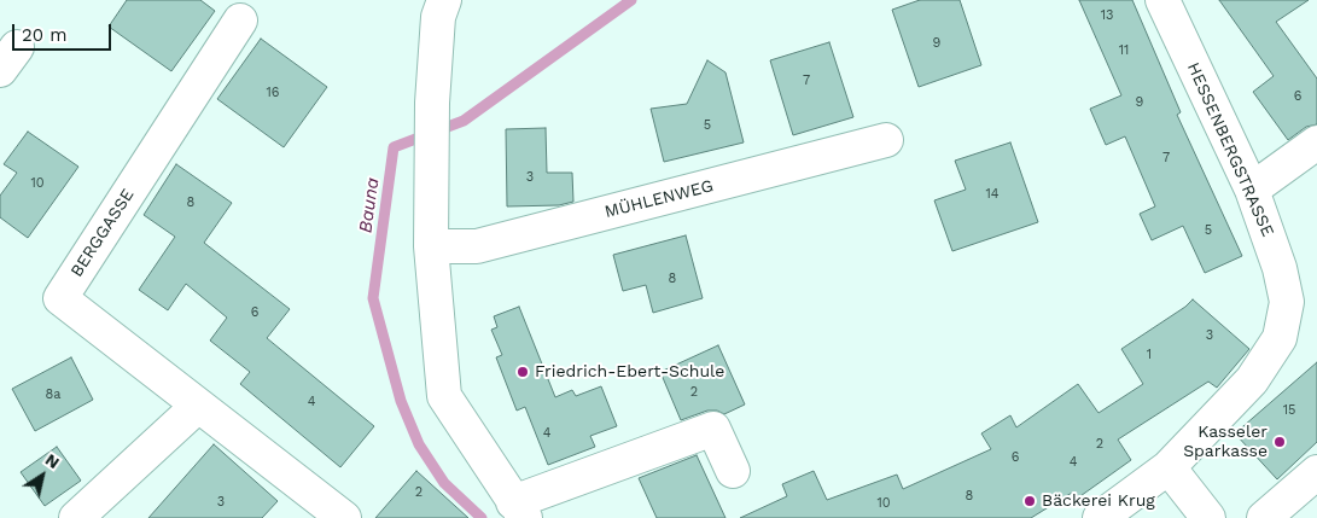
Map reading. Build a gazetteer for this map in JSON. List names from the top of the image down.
{
  "streets": {
    "street": ["HESSENBERGSTRASSE", "MÜHLENWEG", "BERGGASSE"]
  },
  "water": ["Bauna"],
  "places": ["Friedrich-Ebert-Schule", "Kasseler Sparkasse", "Bäckerei Krug"],
  "house_numbers": [
    "13",
    "9",
    "11",
    "7",
    "16",
    "6",
    "9",
    "5",
    "7",
    "3",
    "10",
    "14",
    "8",
    "5",
    "8",
    "6",
    "3",
    "1",
    "2",
    "8a",
    "4",
    "15",
    "4",
    "2",
    "6",
    "4",
    "2",
    "8",
    "3",
    "10"
  ],
  "scale_bar": "20 m",
  "north": "top right"
}
